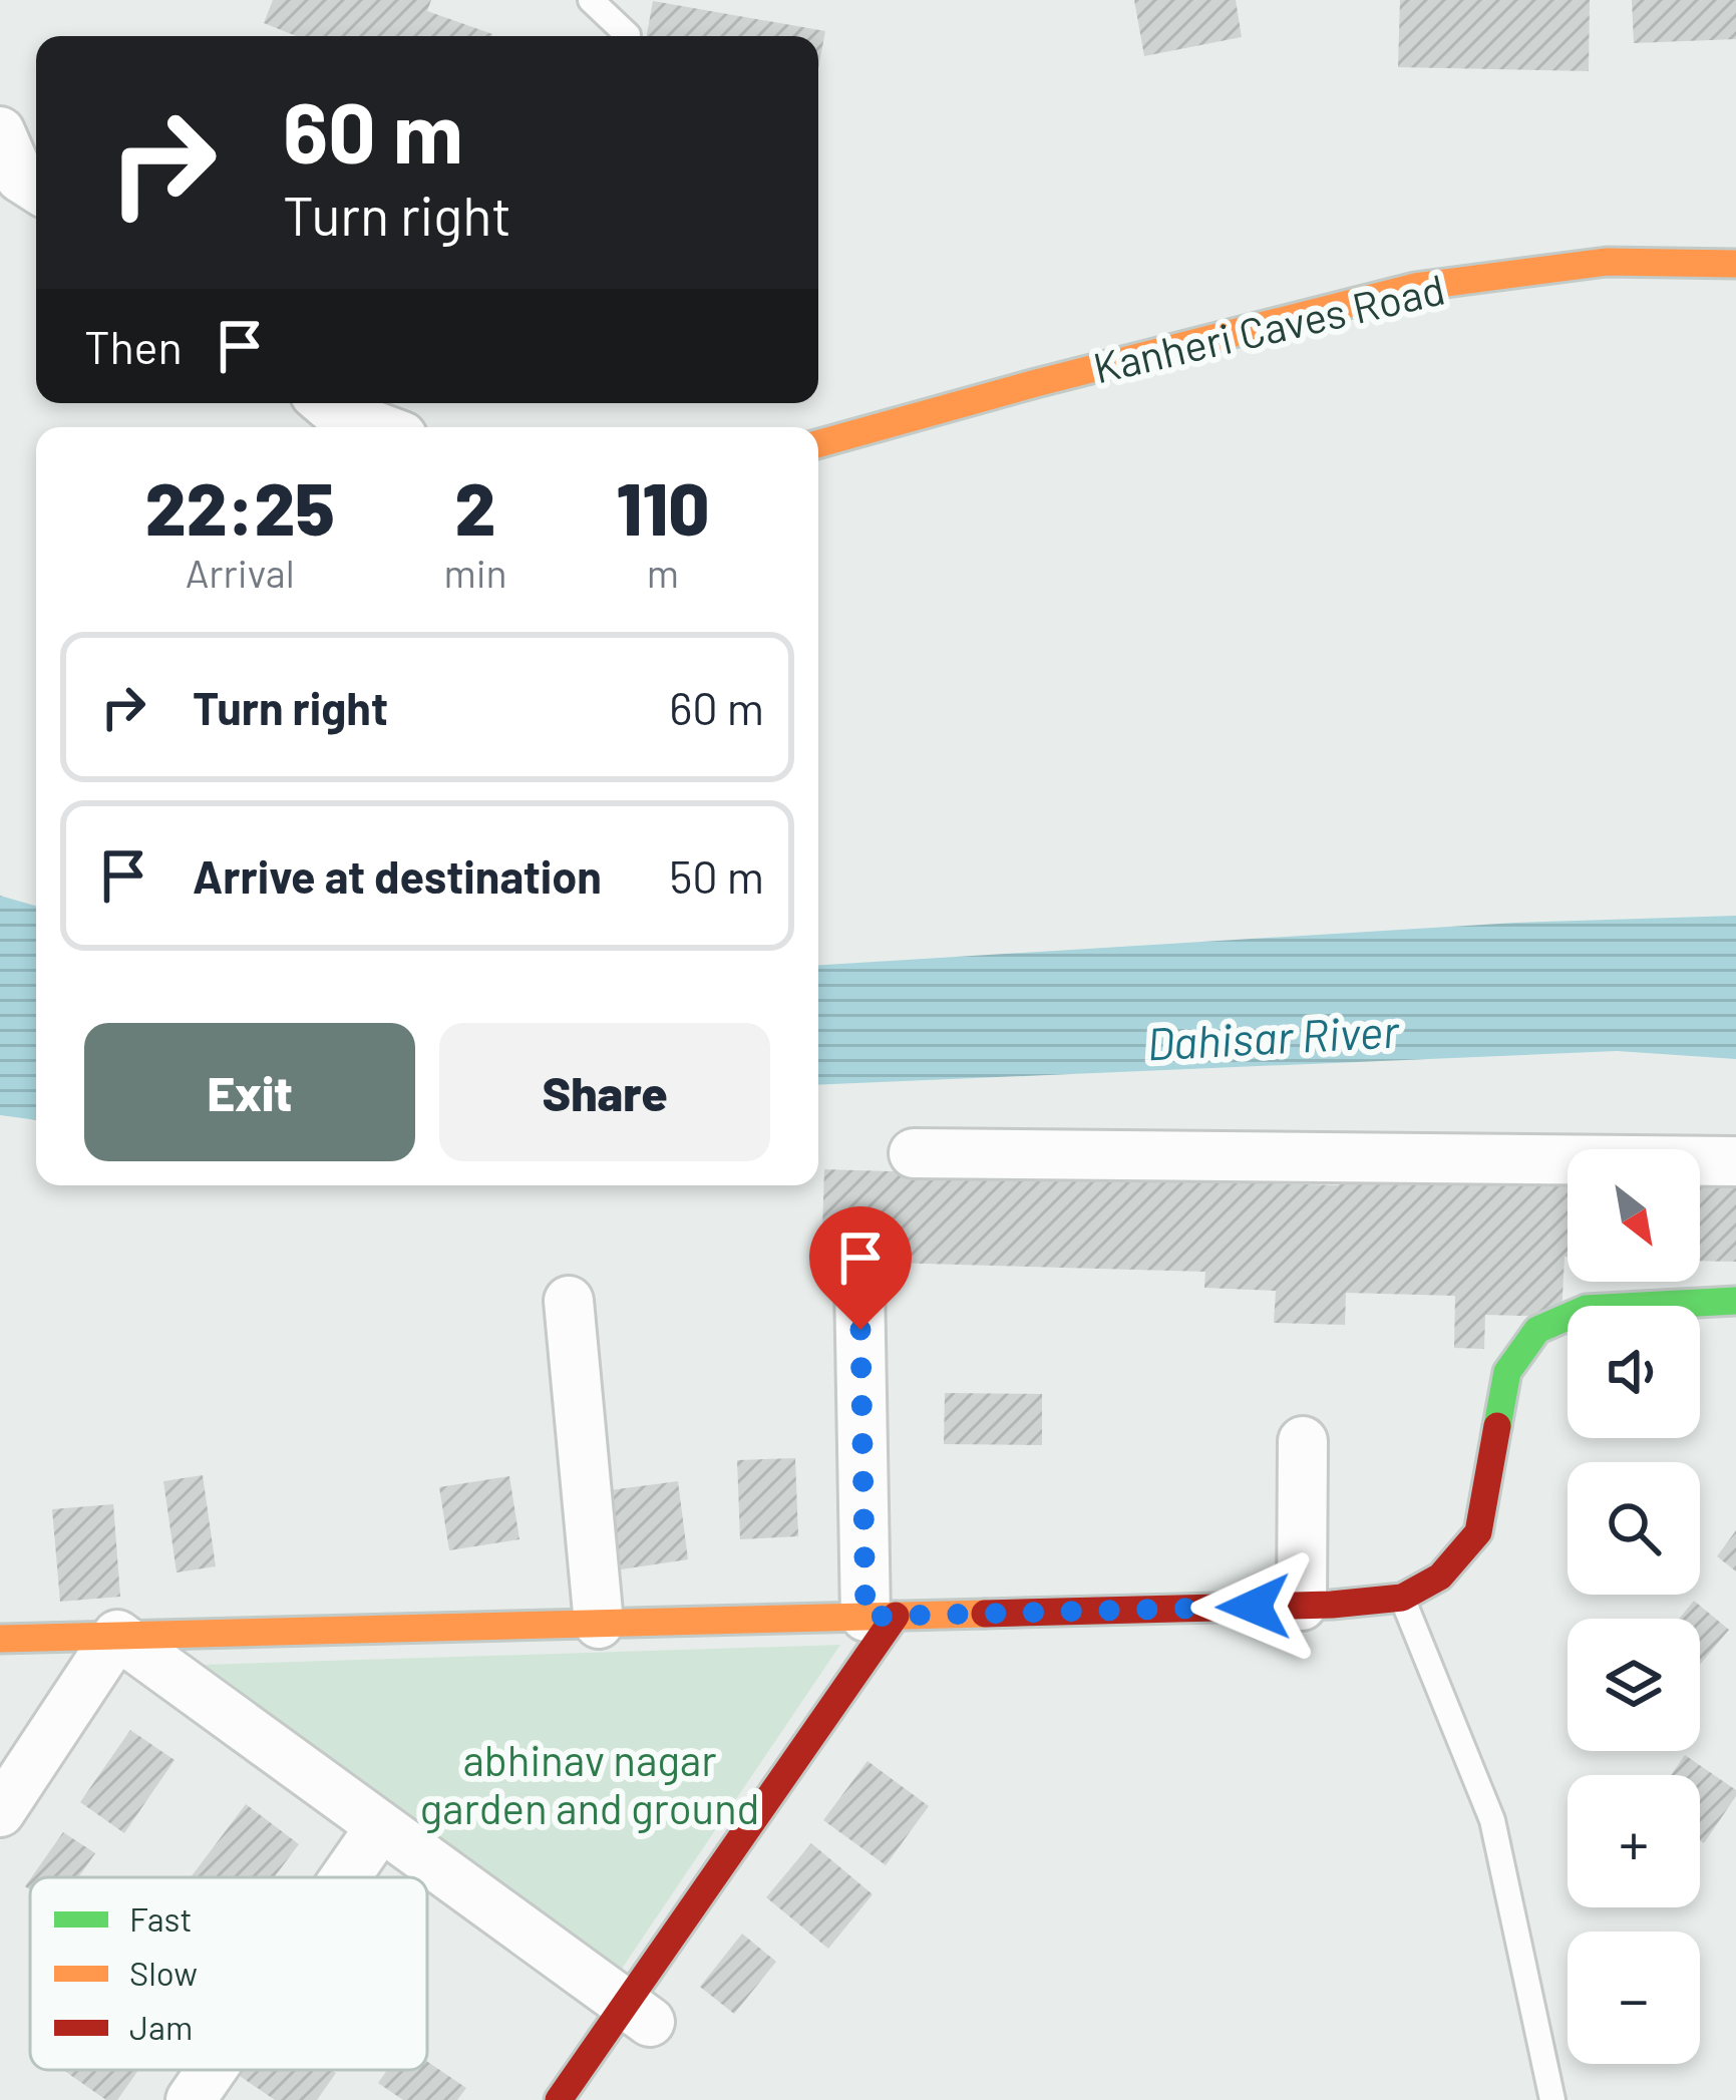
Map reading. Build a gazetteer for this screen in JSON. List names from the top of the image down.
{
  "streets": {
    "street": ["Kanheri Caves Road"]
  },
  "water": ["Dahisar River"],
  "parks": ["abhinav nagar garden and ground"],
  "legend": ["Fast", "Slow", "Jam"],
  "north": "bottom right",
  "page": {
    "turn": ["60 m", "Turn right"],
    "then": "Then",
    "eta": [
      "22:25",
      "Arrival",
      "2",
      "min",
      "110",
      "m"
    ],
    "list": [
      {
        "name": "Turn right",
        "value": "60 m"
      },
      {
        "name": "Arrive at destination",
        "value": "50 m"
      }
    ],
    "buttons": ["Exit", "Share"],
    "map_buttons": ["+", "−"]
  }
}
